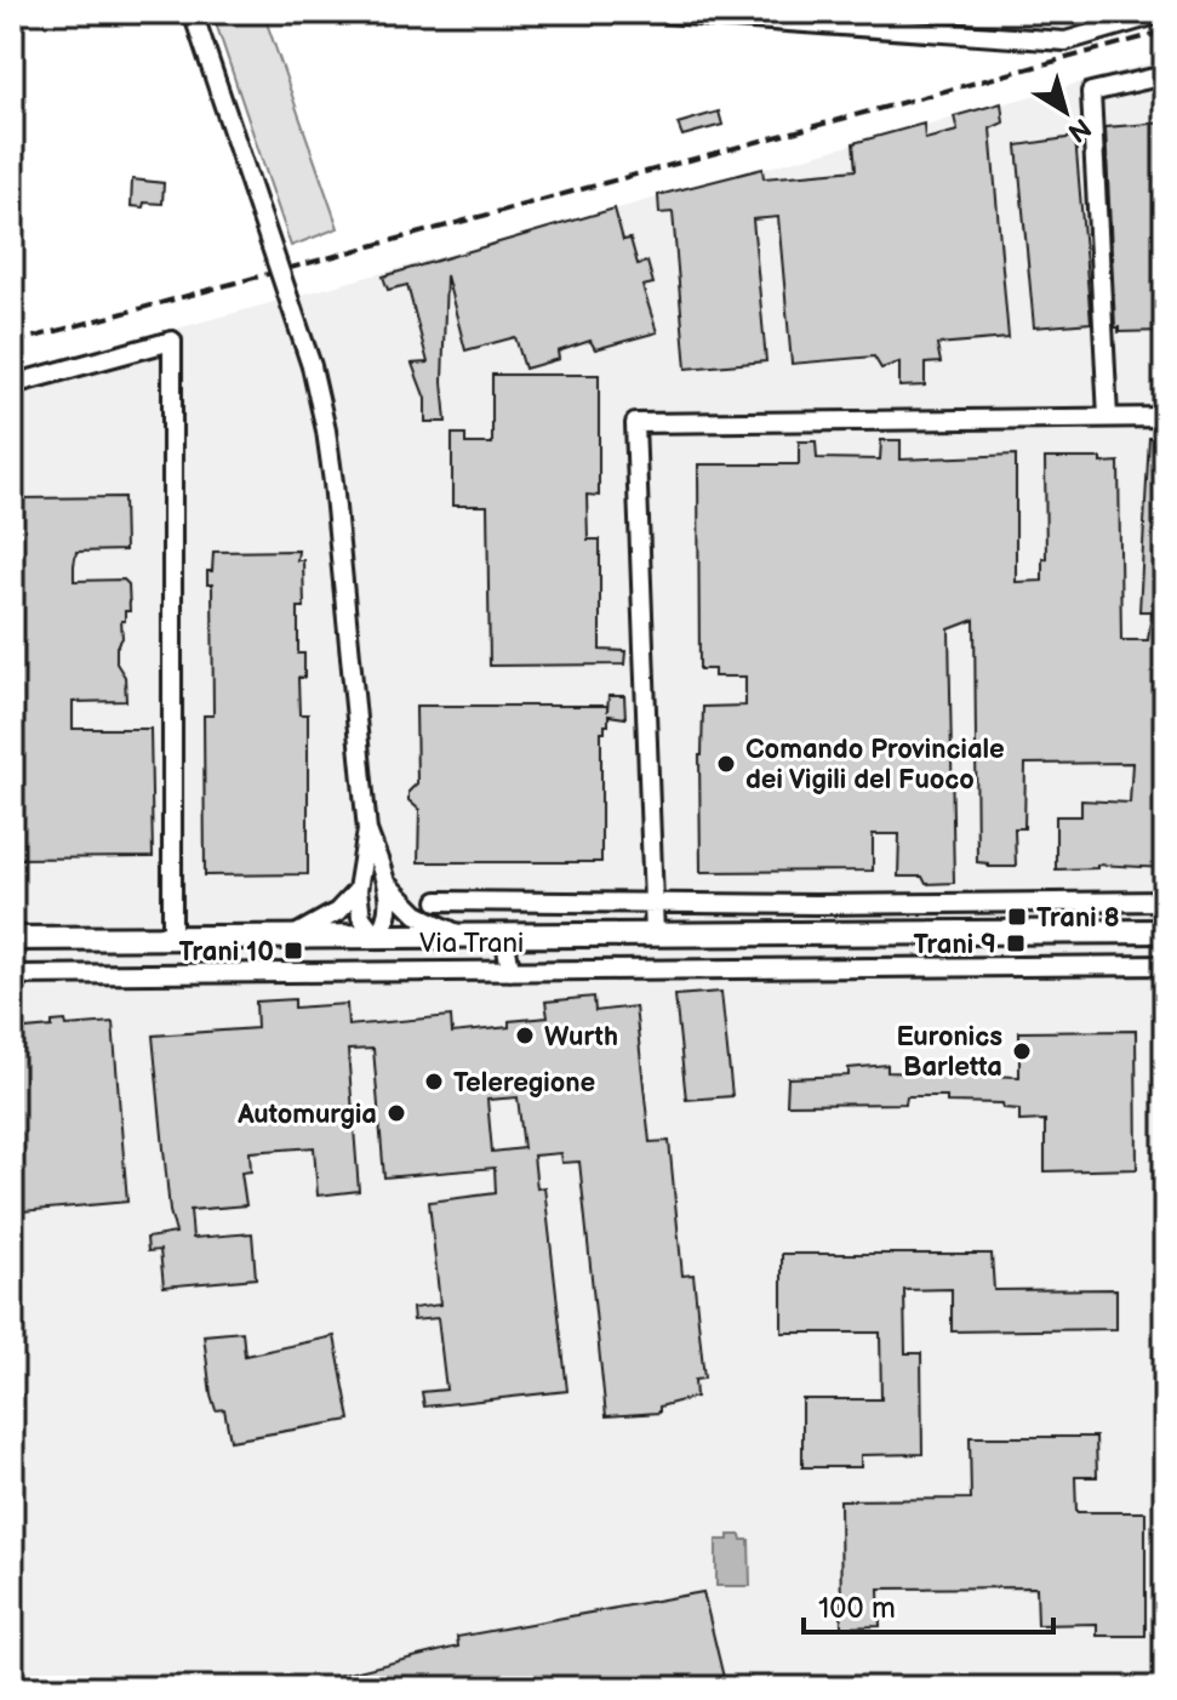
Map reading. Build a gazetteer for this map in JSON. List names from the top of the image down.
{
  "streets": {
    "main road": ["Via Trani"]
  },
  "places": {
    "other": [
      "Comando Provinciale dei Vigili del Fuoco",
      "Wurth",
      "Euronics Barletta",
      "Teleregione",
      "Automurgia"
    ],
    "transit": ["Trani 8", "Trani 9", "Trani 10"]
  },
  "scale_bar": "100 m",
  "north": "bottom right"
}
